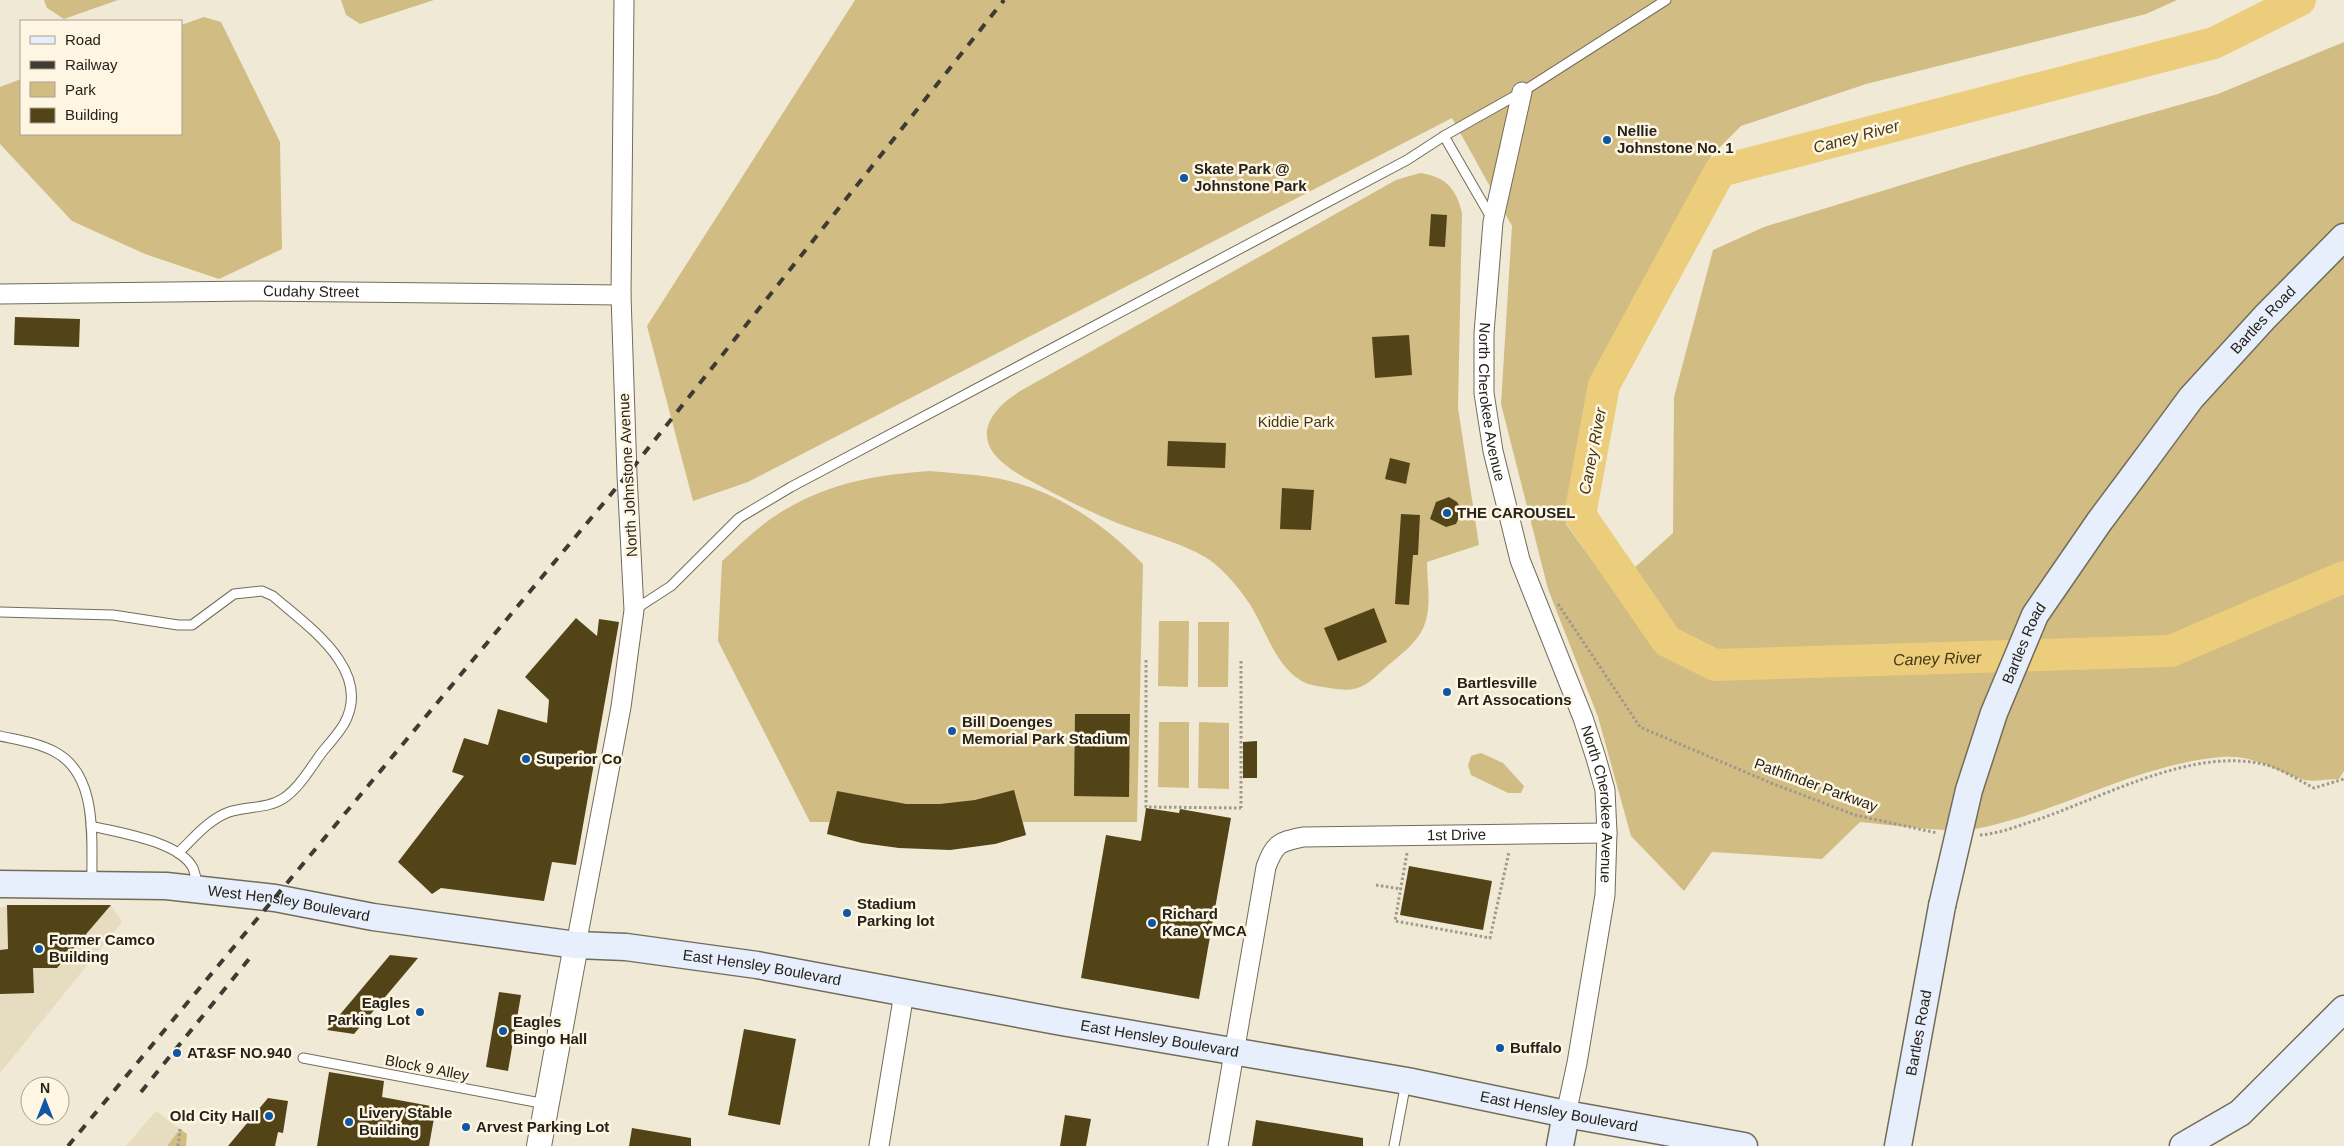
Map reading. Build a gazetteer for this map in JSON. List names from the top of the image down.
{
  "streets": {
    "main road": ["Bartles Road", "West Hensley Boulevard", "East Hensley Boulevard"],
    "street": [
      "Cudahy Street",
      "North Cherokee Avenue",
      "North Johnstone Avenue",
      "1st Drive"
    ],
    "lane": ["Block 9 Alley"],
    "path": ["Pathfinder Parkway"]
  },
  "crossings": [
    ["Cudahy Street", "North Johnstone Avenue"],
    ["North Cherokee Avenue", "1st Drive"],
    ["North Cherokee Avenue", "East Hensley Boulevard"],
    ["North Johnstone Avenue", "West Hensley Boulevard"],
    ["North Johnstone Avenue", "East Hensley Boulevard"],
    ["1st Drive", "East Hensley Boulevard"],
    ["West Hensley Boulevard", "East Hensley Boulevard"]
  ],
  "water": ["Caney River"],
  "parks": ["Kiddie Park"],
  "places": [
    "Nellie Johnstone No. 1",
    "Skate Park @ Johnstone Park",
    "THE CAROUSEL",
    "Bartlesville Art Assocations",
    "Bill Doenges Memorial Park Stadium",
    "Superior Co",
    "Stadium Parking lot",
    "Richard Kane YMCA",
    "Former Camco Building",
    "Eagles Parking Lot",
    "Eagles Bingo Hall",
    "Buffalo",
    "AT&SF NO.940",
    "Old City Hall",
    "Livery Stable Building",
    "Arvest Parking Lot"
  ],
  "legend": [
    "Road",
    "Railway",
    "Park",
    "Building"
  ],
  "north": "top"
}
